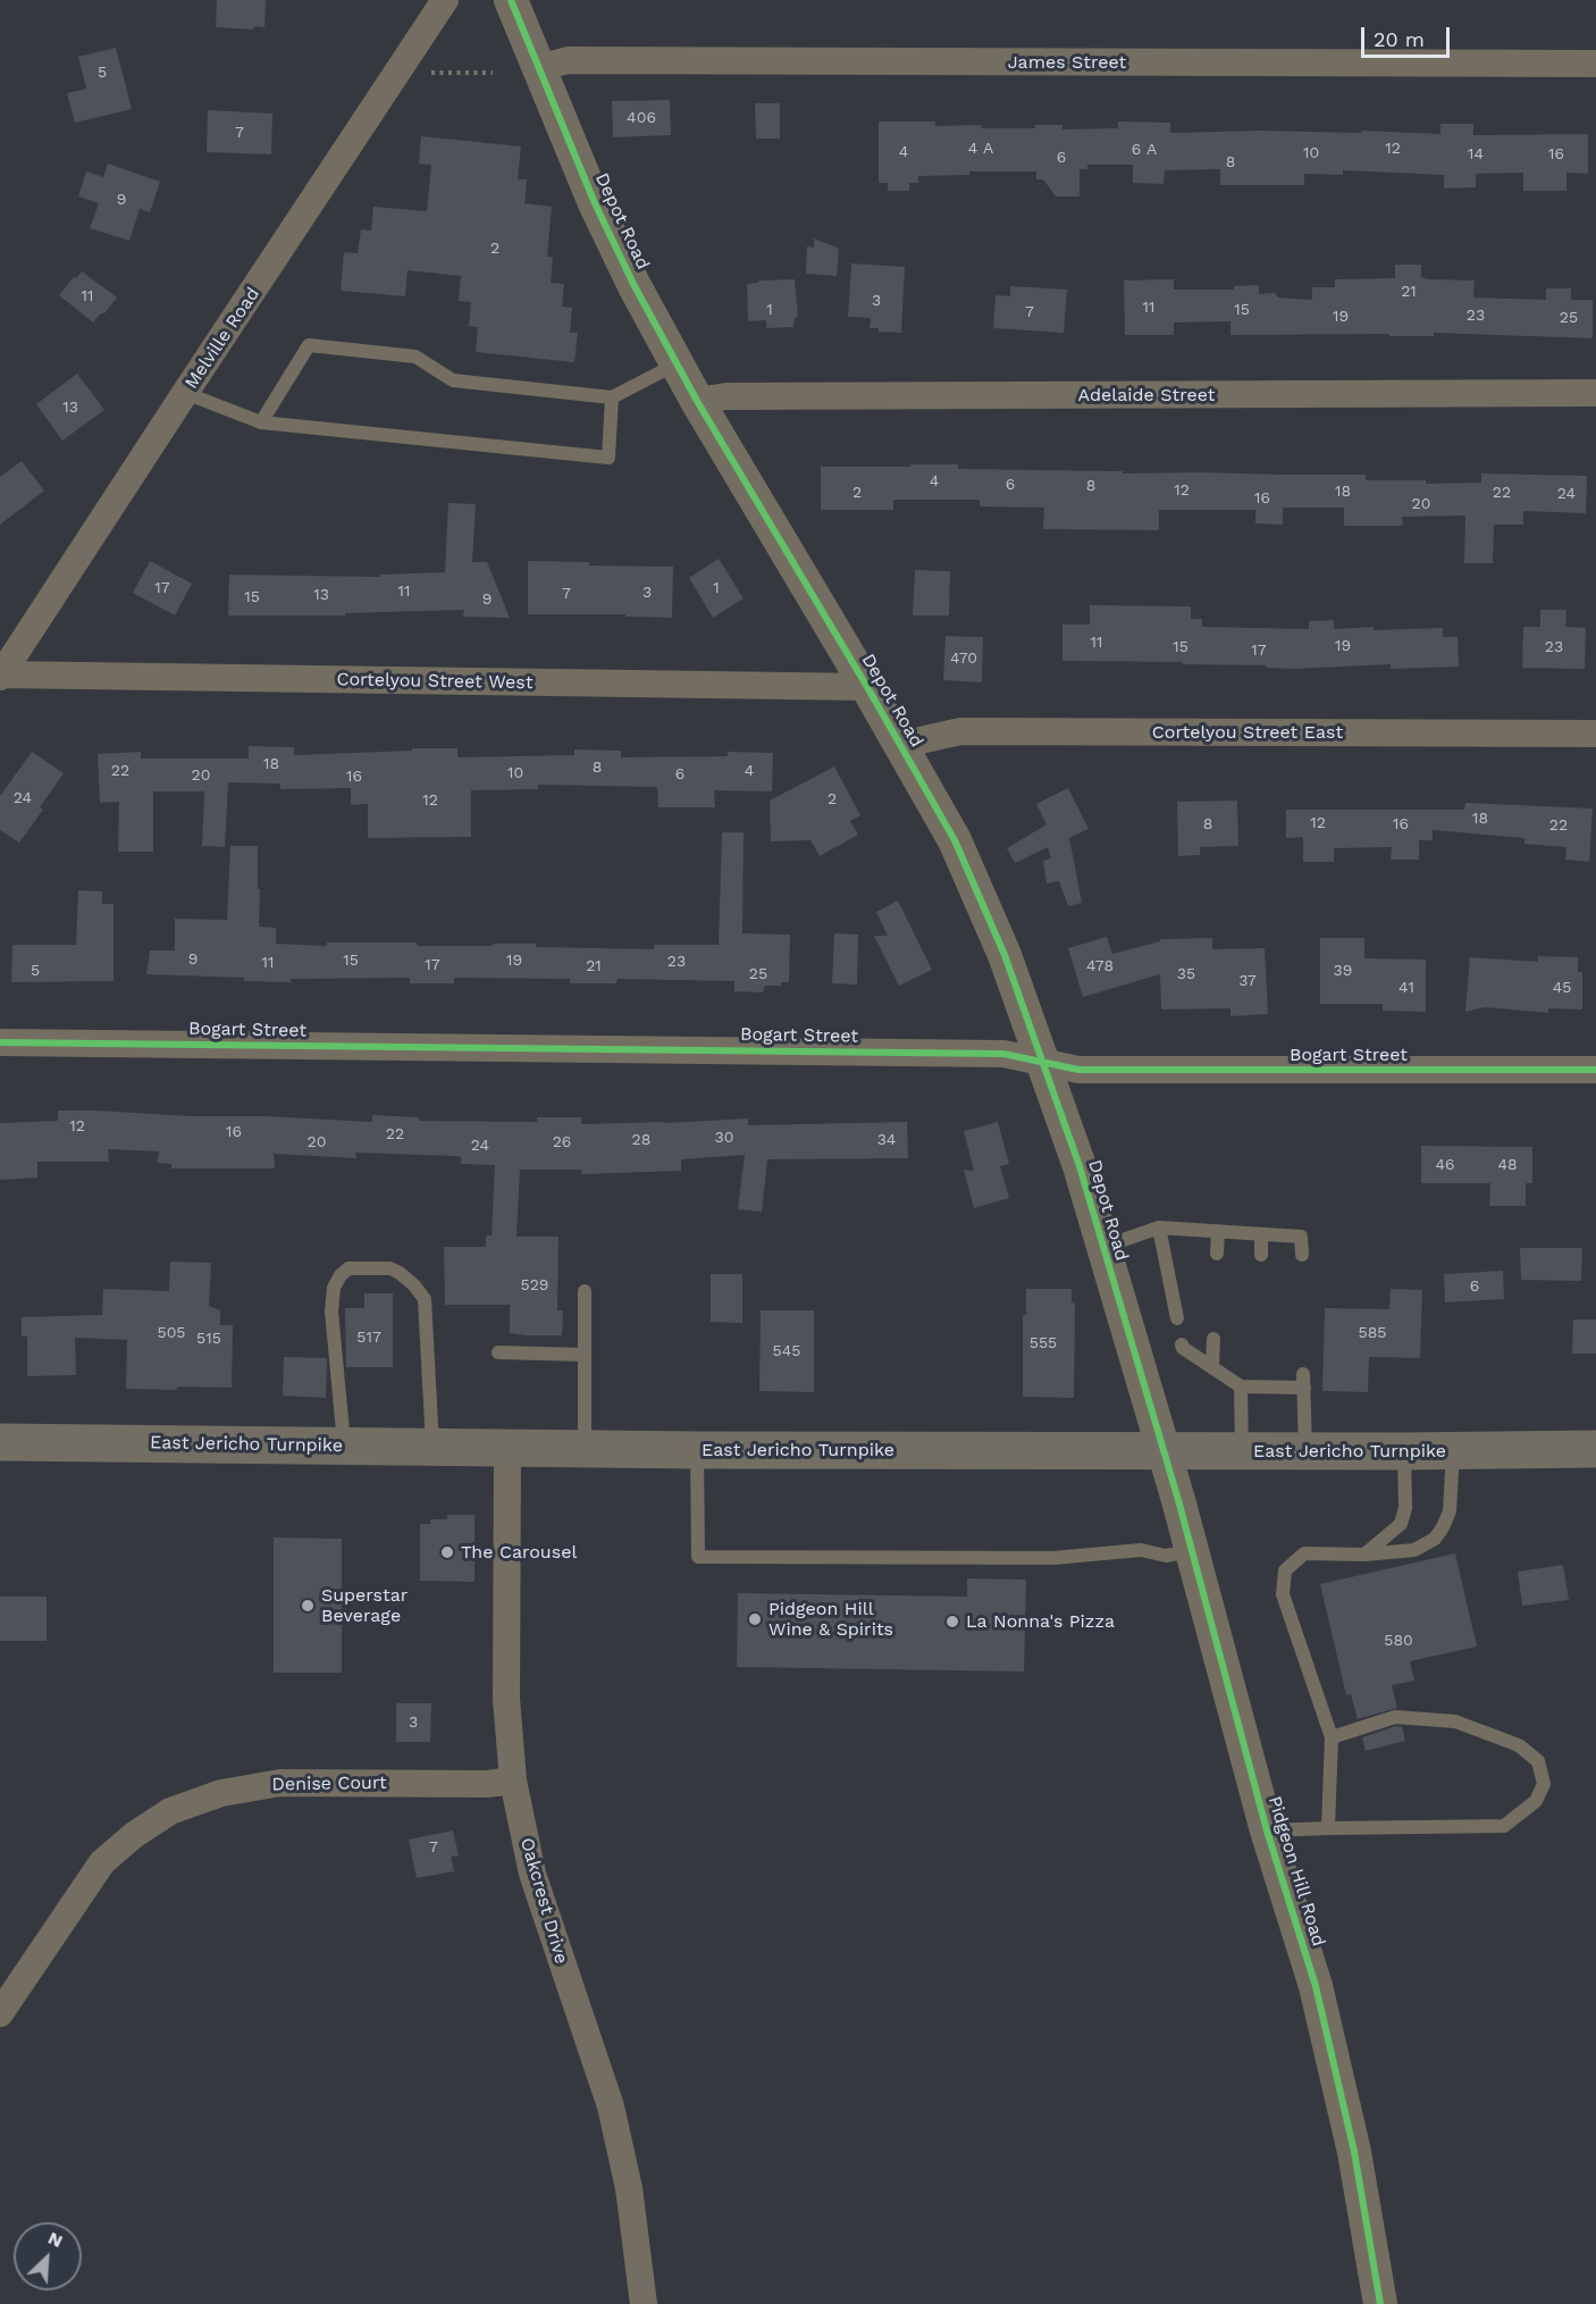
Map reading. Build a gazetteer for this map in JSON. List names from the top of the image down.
{
  "streets": {
    "main road": ["East Jericho Turnpike"],
    "street": [
      "James Street",
      "Depot Road",
      "Melville Road",
      "Adelaide Street",
      "Cortelyou Street West",
      "Cortelyou Street East",
      "Bogart Street",
      "Denise Court",
      "Pidgeon Hill Road",
      "Oakcrest Drive"
    ]
  },
  "crossings": [
    ["James Street", "Depot Road"],
    ["Depot Road", "Adelaide Street"],
    ["Depot Road", "Cortelyou Street West"],
    ["Depot Road", "Cortelyou Street East"],
    ["Depot Road", "Bogart Street"],
    ["Depot Road", "East Jericho Turnpike"],
    ["Depot Road", "Pidgeon Hill Road"],
    ["Melville Road", "Cortelyou Street West"],
    ["East Jericho Turnpike", "Pidgeon Hill Road"],
    ["East Jericho Turnpike", "Oakcrest Drive"],
    ["Denise Court", "Oakcrest Drive"]
  ],
  "places": [
    "The Carousel",
    "Superstar Beverage",
    "Pidgeon Hill Wine & Spirits",
    "La Nonna's Pizza"
  ],
  "house_numbers": [
    "5",
    "406",
    "7",
    "4 A",
    "12",
    "6 A",
    "4",
    "10",
    "14",
    "16",
    "6",
    "8",
    "9",
    "2",
    "21",
    "11",
    "3",
    "11",
    "1",
    "15",
    "7",
    "23",
    "19",
    "25",
    "13",
    "4",
    "6",
    "8",
    "12",
    "18",
    "2",
    "22",
    "24",
    "16",
    "20",
    "17",
    "1",
    "11",
    "3",
    "7",
    "13",
    "15",
    "9",
    "11",
    "19",
    "15",
    "23",
    "17",
    "470",
    "18",
    "8",
    "22",
    "4",
    "10",
    "6",
    "20",
    "16",
    "24",
    "2",
    "12",
    "18",
    "12",
    "8",
    "16",
    "22",
    "9",
    "15",
    "19",
    "23",
    "11",
    "17",
    "21",
    "478",
    "5",
    "39",
    "25",
    "35",
    "37",
    "41",
    "45",
    "12",
    "16",
    "22",
    "30",
    "28",
    "34",
    "20",
    "26",
    "24",
    "46",
    "48",
    "529",
    "6",
    "505",
    "585",
    "517",
    "515",
    "555",
    "545",
    "580",
    "3",
    "7"
  ],
  "scale_bar": "20 m",
  "north": "top right"
}
